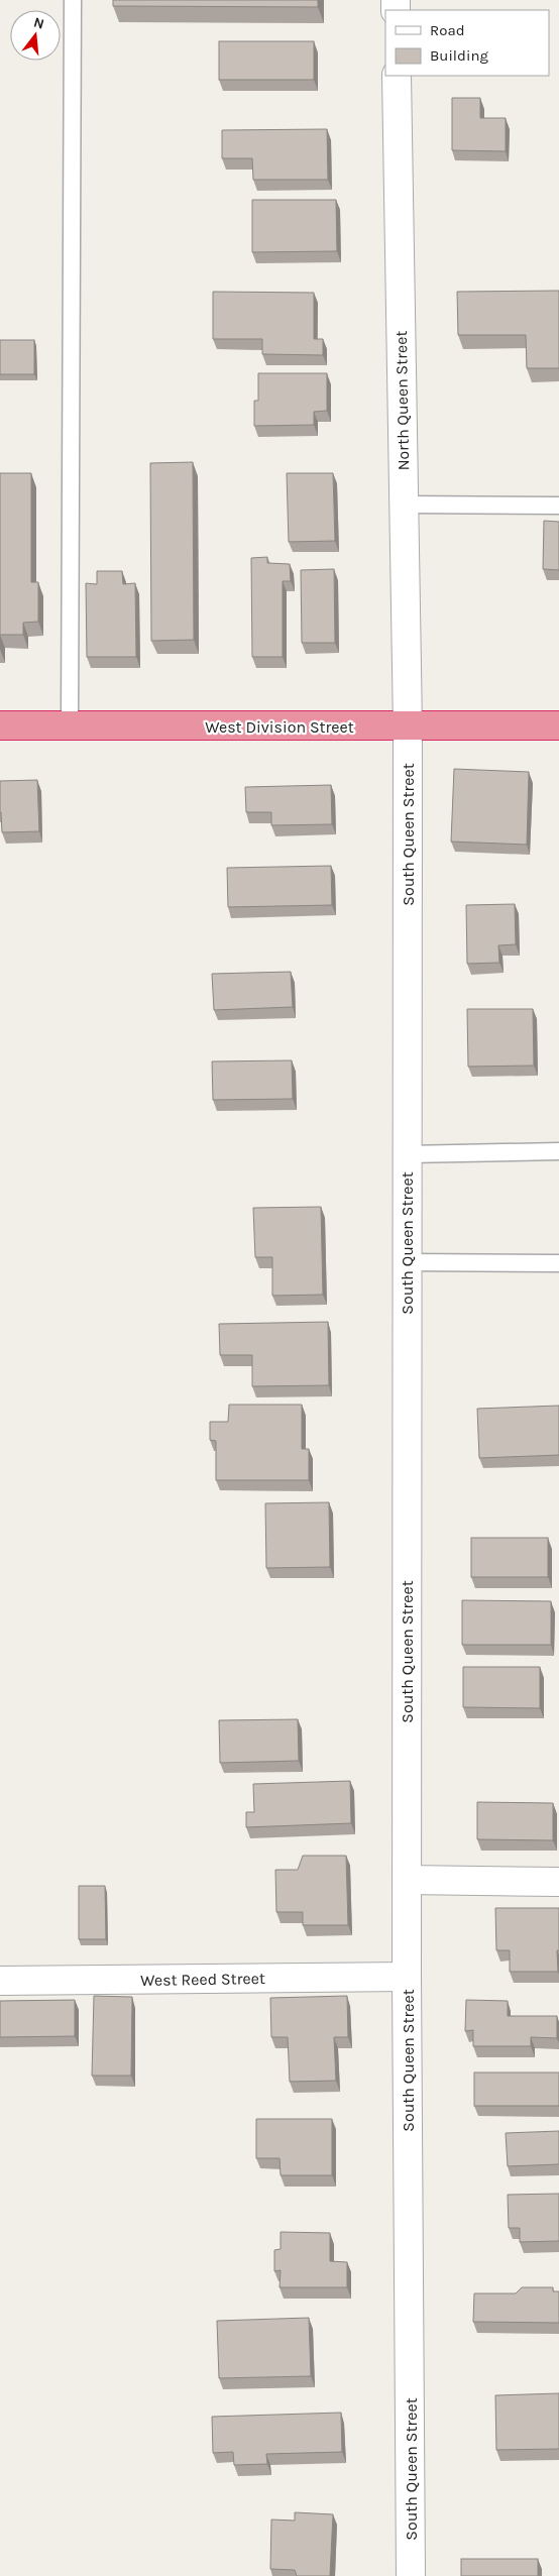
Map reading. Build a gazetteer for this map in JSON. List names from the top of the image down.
{
  "streets": {
    "highway": ["West Division Street"],
    "street": ["North Queen Street", "South Queen Street", "West Reed Street"]
  },
  "crossings": [
    ["North Queen Street", "West Division Street"],
    ["North Queen Street", "South Queen Street"],
    ["West Division Street", "South Queen Street"],
    ["South Queen Street", "West Reed Street"]
  ],
  "legend": ["Road", "Building"],
  "north": "top"
}
